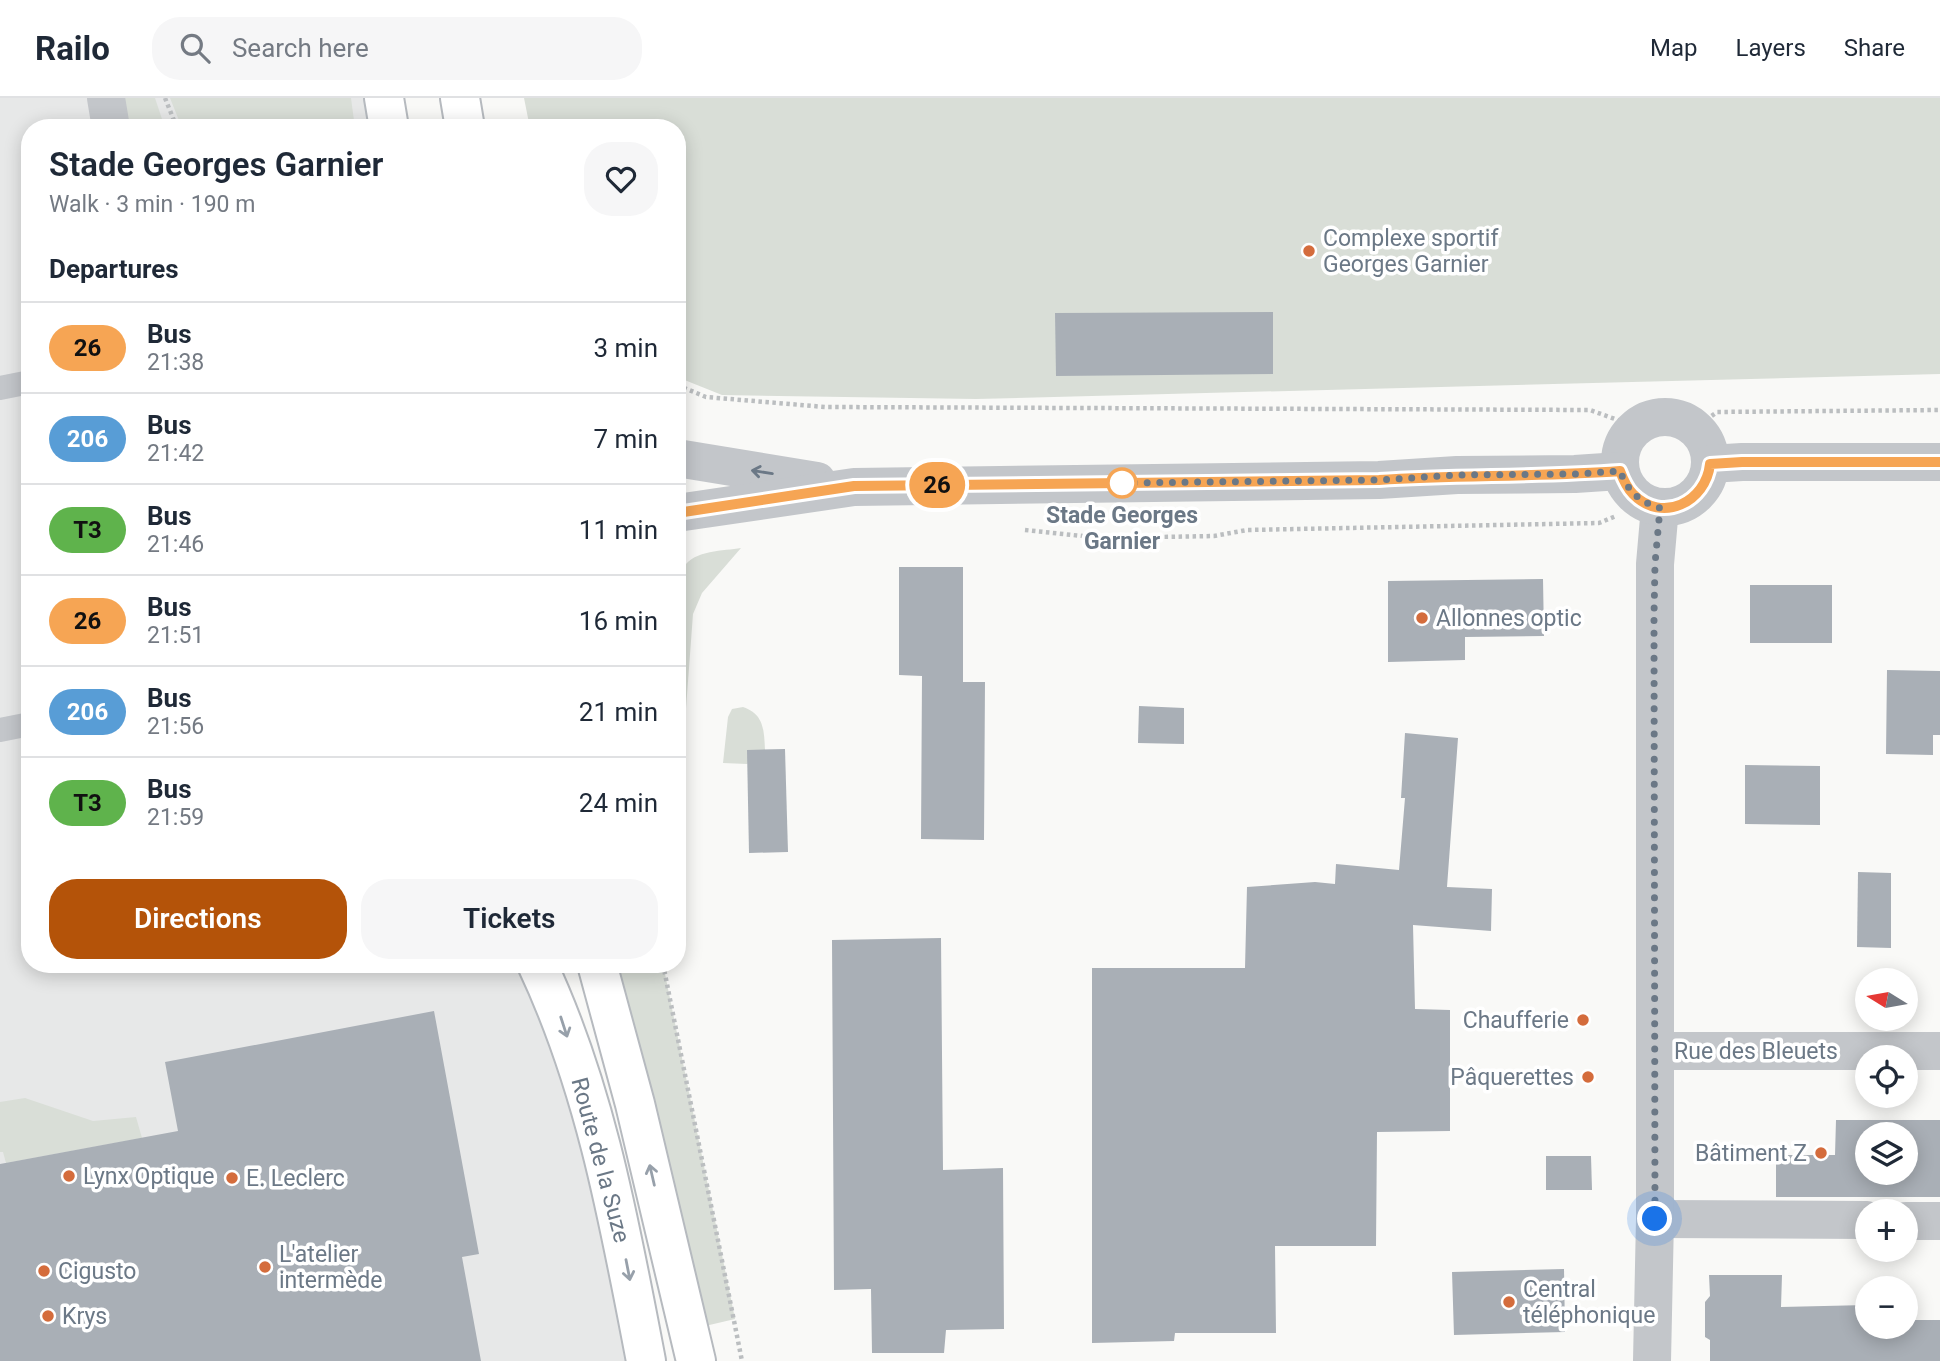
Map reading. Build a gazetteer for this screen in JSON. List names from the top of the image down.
{
  "streets": {
    "main road": ["Route de la Suze"],
    "street": ["Rue des Bleuets"]
  },
  "places": [
    "Complexe sportif Georges Garnier",
    "Stade Georges Garnier",
    "Allonnes optic",
    "Chaufferie",
    "Pâquerettes",
    "Bâtiment Z",
    "Lynx Optique",
    "E. Leclerc",
    "L'atelier intermède",
    "Cigusto",
    "Central téléphonique",
    "Krys"
  ],
  "lines": ["bus line 26"],
  "north": "left",
  "page": {
    "header": "Railo",
    "search": "Search here",
    "nav": ["Map", "Layers", "Share"],
    "on_map": "26",
    "heading": [
      ["Stade Georges Garnier", "Walk · 3 min · 190 m"],
      "Departures"
    ],
    "list": [
      {
        "mark": "26",
        "name": "Bus",
        "note": "21:38",
        "value": "3 min"
      },
      {
        "mark": "206",
        "name": "Bus",
        "note": "21:42",
        "value": "7 min"
      },
      {
        "mark": "T3",
        "name": "Bus",
        "note": "21:46",
        "value": "11 min"
      },
      {
        "mark": "26",
        "name": "Bus",
        "note": "21:51",
        "value": "16 min"
      },
      {
        "mark": "206",
        "name": "Bus",
        "note": "21:56",
        "value": "21 min"
      },
      {
        "mark": "T3",
        "name": "Bus",
        "note": "21:59",
        "value": "24 min"
      }
    ],
    "buttons": ["Directions", "Tickets"],
    "map_buttons": ["+", "−"]
  }
}
